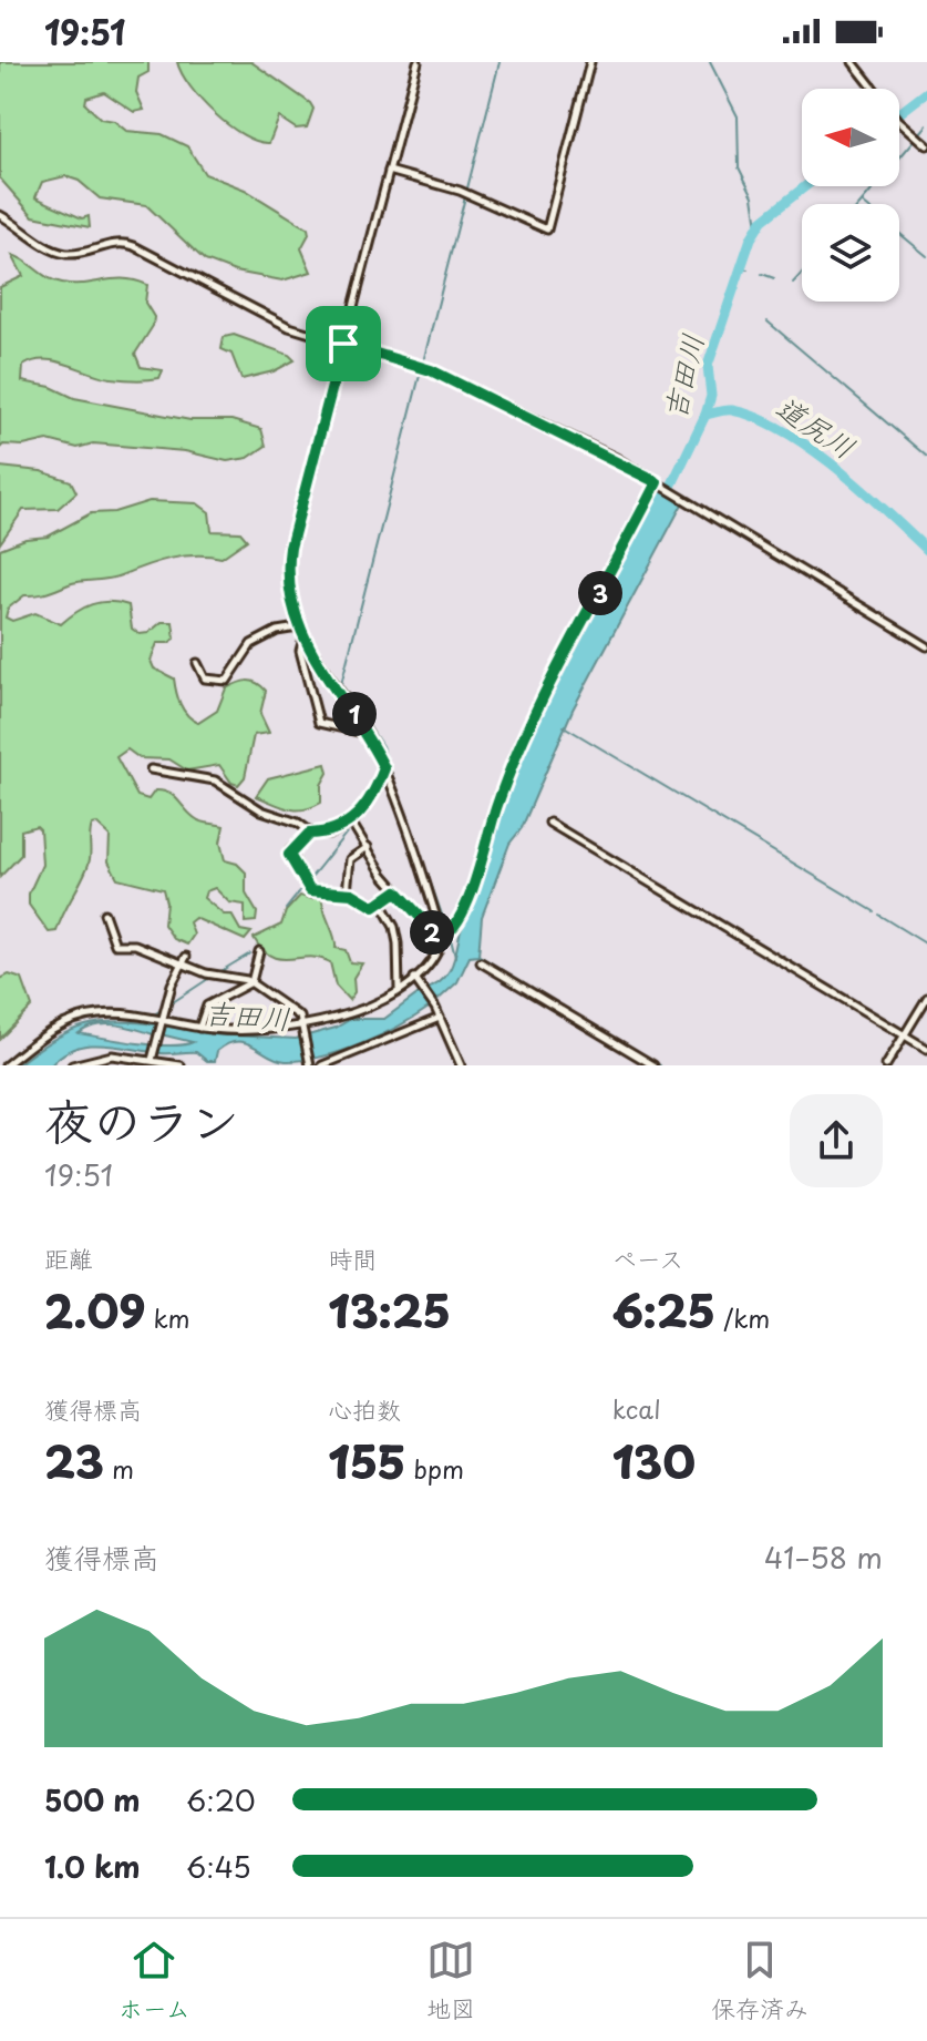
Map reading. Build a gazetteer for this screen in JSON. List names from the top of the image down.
{
  "water": ["吉田川", "道尻川"],
  "north": "left",
  "page": {
    "status": "19:51",
    "pins": ["3", "1", "2"],
    "heading": ["夜のラン", "19:51"],
    "stats": [
      ["距離", "2.09 km"],
      ["時間", "13:25"],
      ["ペース", "6:25 /km"],
      ["獲得標高", "23 m"],
      ["心拍数", "155 bpm"],
      ["kcal", "130"]
    ],
    "chart": ["獲得標高", "41–58 m"],
    "list": [
      {
        "name": "500 m",
        "note": "6:20"
      },
      {
        "name": "1.0 km",
        "note": "6:45"
      }
    ],
    "tabs": ["ホーム", "地図", "保存済み"]
  }
}
